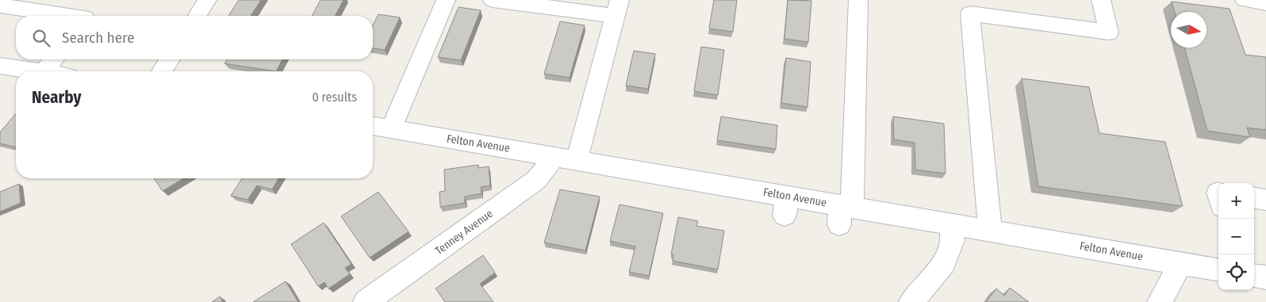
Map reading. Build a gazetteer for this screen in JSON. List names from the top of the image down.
{
  "streets": {
    "street": ["Felton Avenue", "Tenney Avenue"]
  },
  "crossings": [
    ["Felton Avenue", "Tenney Avenue"]
  ],
  "north": "right",
  "page": {
    "search": "Search here",
    "heading": ["Nearby", "0 results"],
    "map_buttons": ["+", "−"]
  }
}
